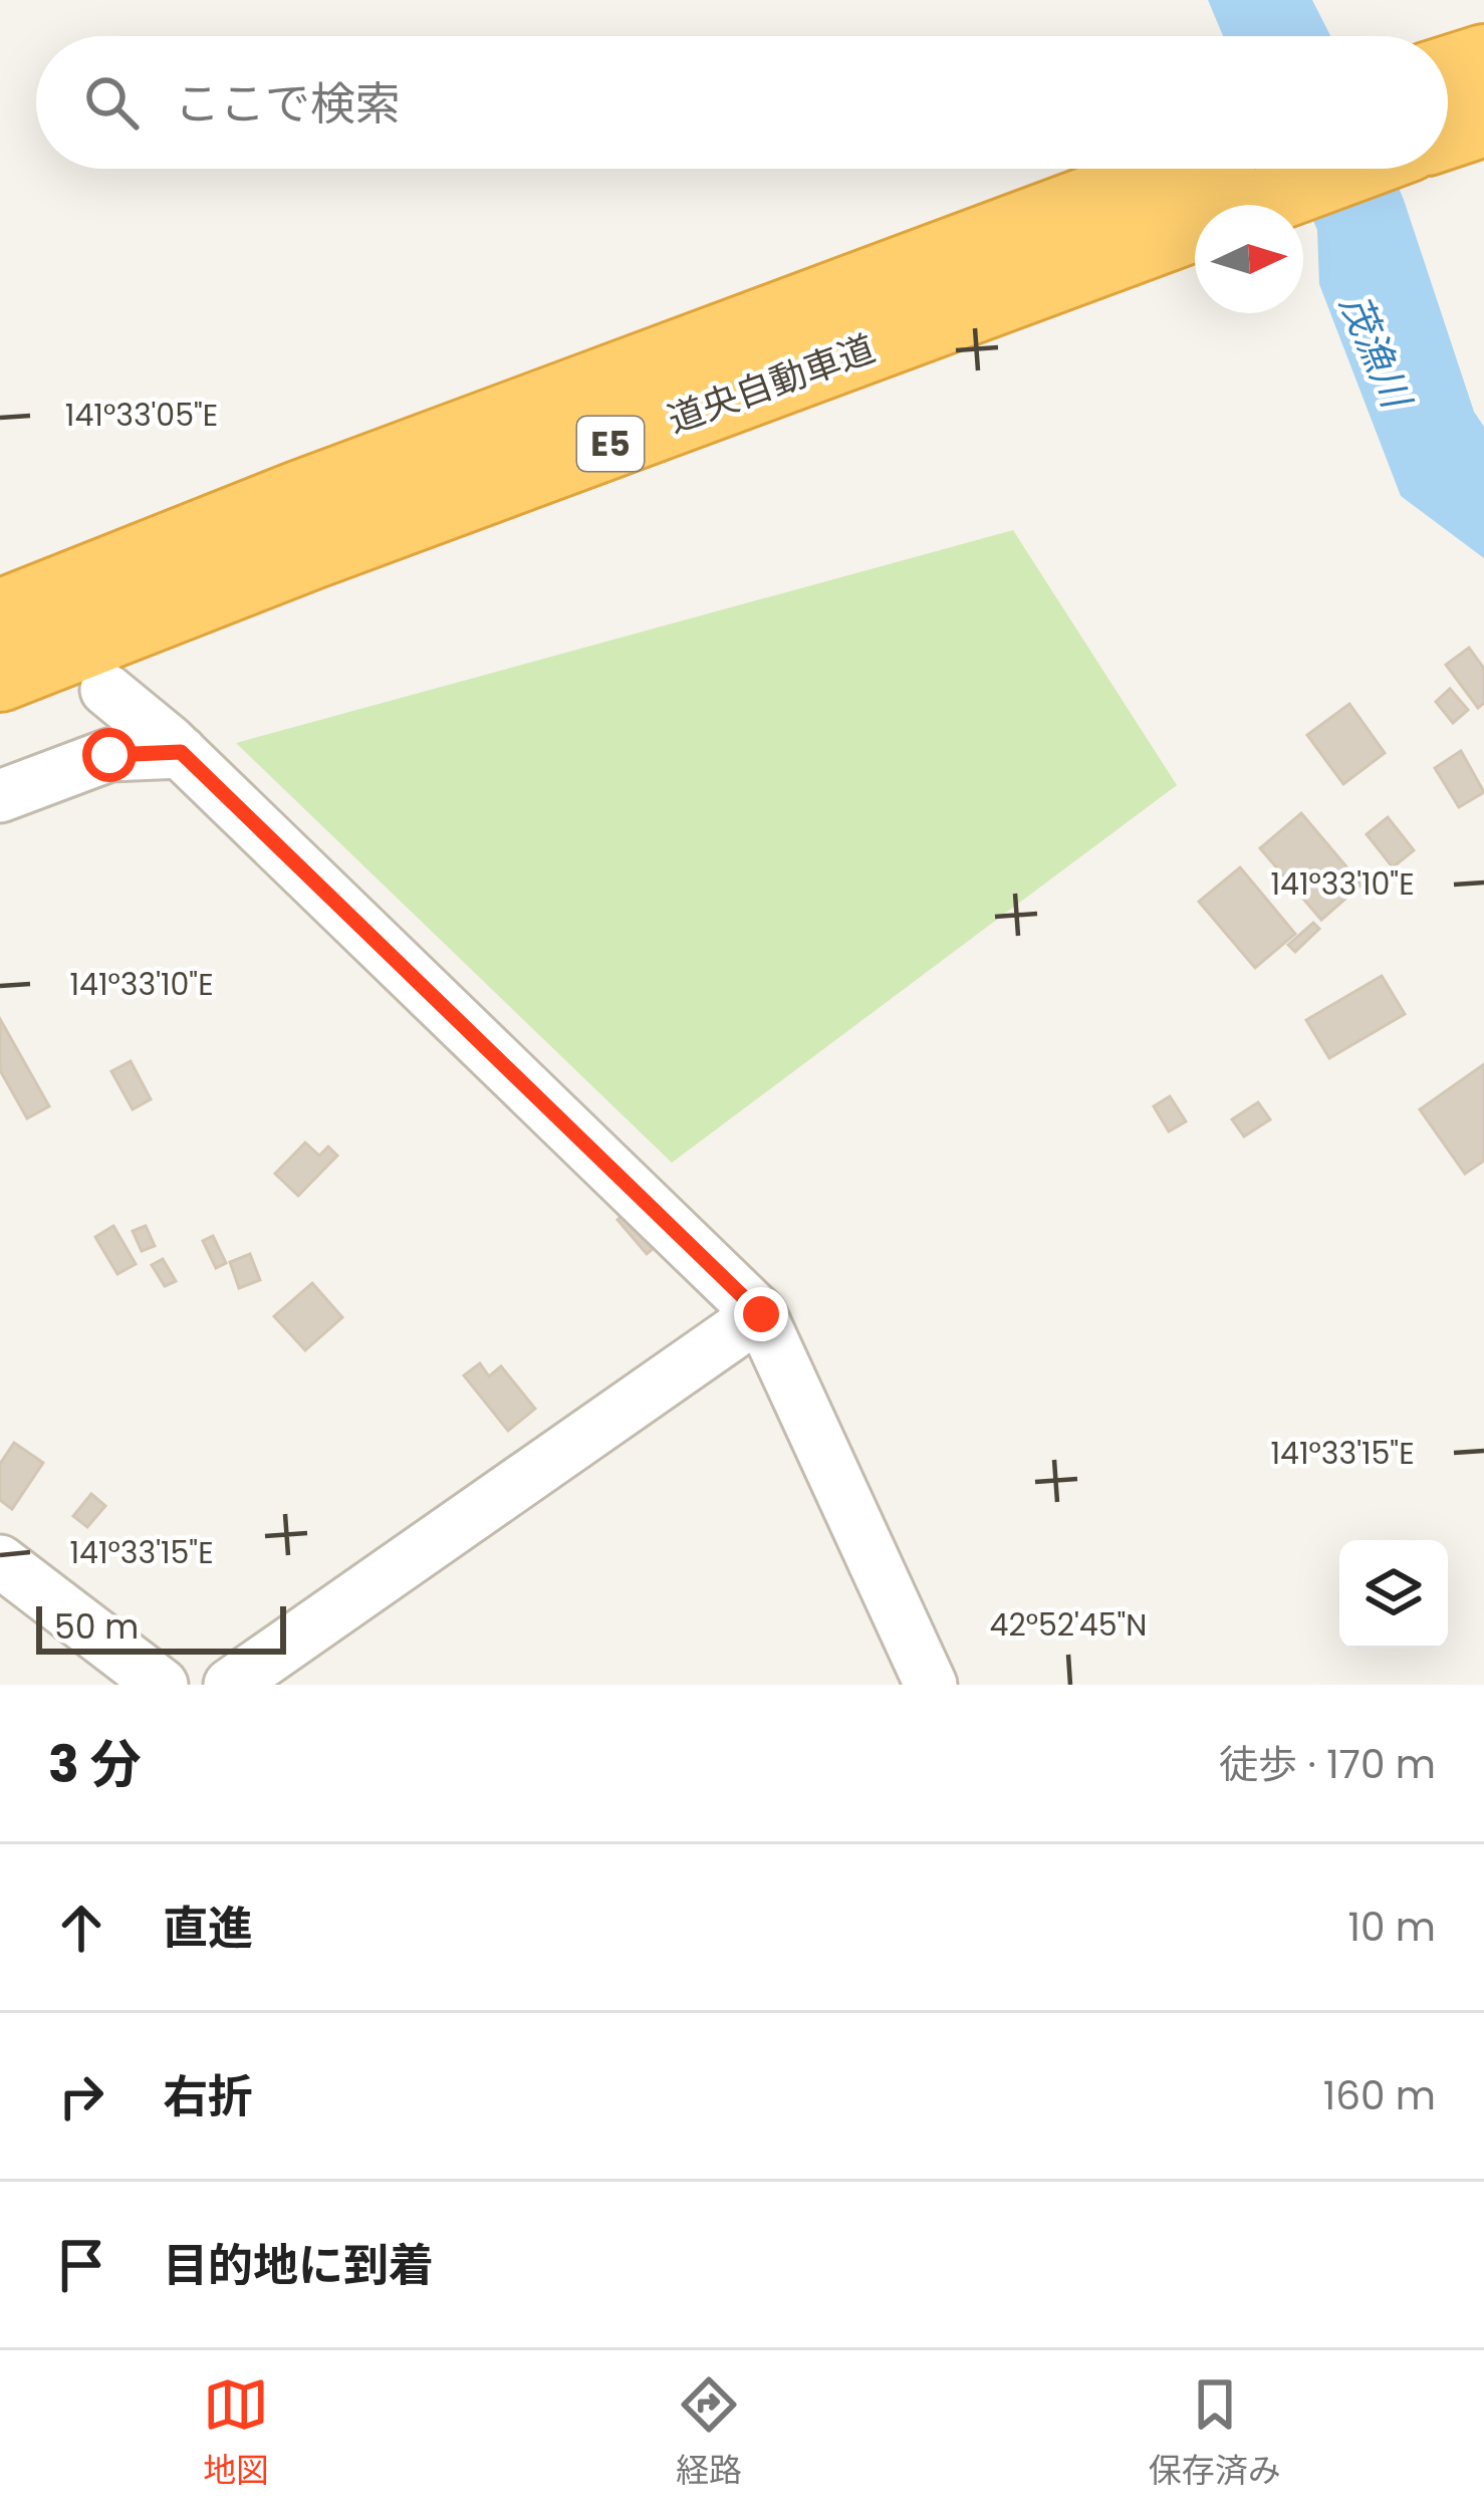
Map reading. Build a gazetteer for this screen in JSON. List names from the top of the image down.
{
  "streets": {
    "highway": ["道央自動車道", "E5"]
  },
  "water": ["茂漁川"],
  "scale_bar": "50 m",
  "north": "right",
  "page": {
    "search": "ここで検索",
    "scale": "50 m",
    "heading": ["3 分", "徒歩 · 170 m"],
    "list": [
      ["直進", "10 m"],
      ["右折", "160 m"],
      "目的地に到着"
    ],
    "nav": ["地図", "経路", "保存済み"]
  },
  "coordinates": [
    "141°33'05\"E",
    "141°33'10\"E",
    "141°33'15\"E",
    "42°52'45\"N"
  ]
}
